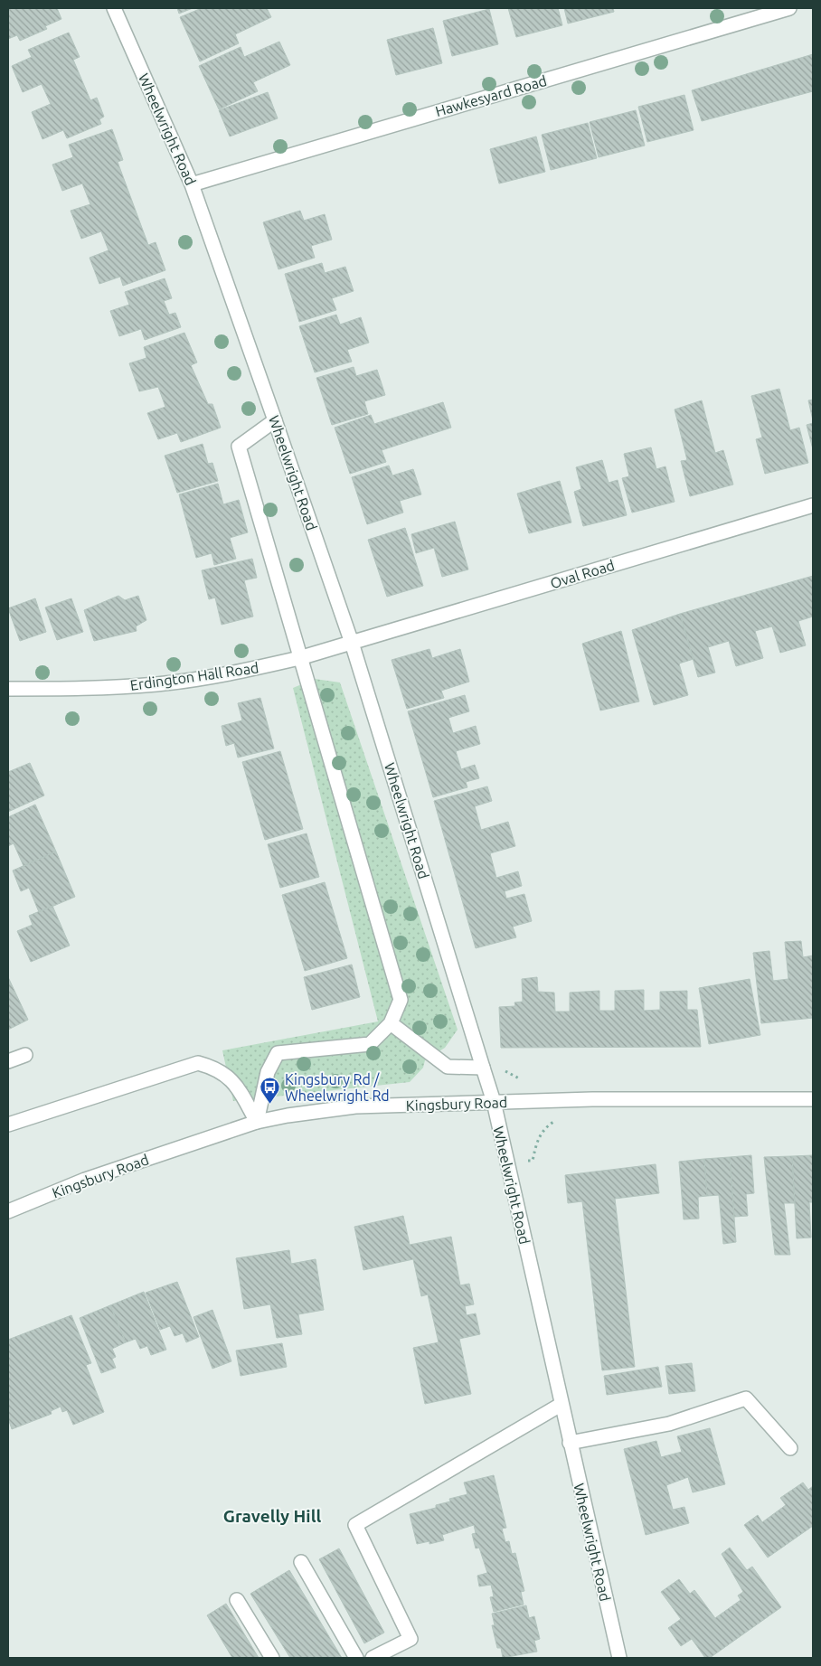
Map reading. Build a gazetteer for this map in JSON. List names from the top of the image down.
{
  "streets": {
    "street": [
      "Hawkesyard Road",
      "Wheelwright Road",
      "Oval Road",
      "Erdington Hall Road",
      "Kingsbury Road"
    ]
  },
  "crossings": [
    ["Hawkesyard Road", "Wheelwright Road"],
    ["Wheelwright Road", "Oval Road"],
    ["Wheelwright Road", "Erdington Hall Road"],
    ["Wheelwright Road", "Kingsbury Road"],
    ["Oval Road", "Erdington Hall Road"]
  ],
  "districts": ["Gravelly Hill"],
  "places": {
    "bus stop": ["Kingsbury Rd / Wheelwright Rd"]
  }
}
